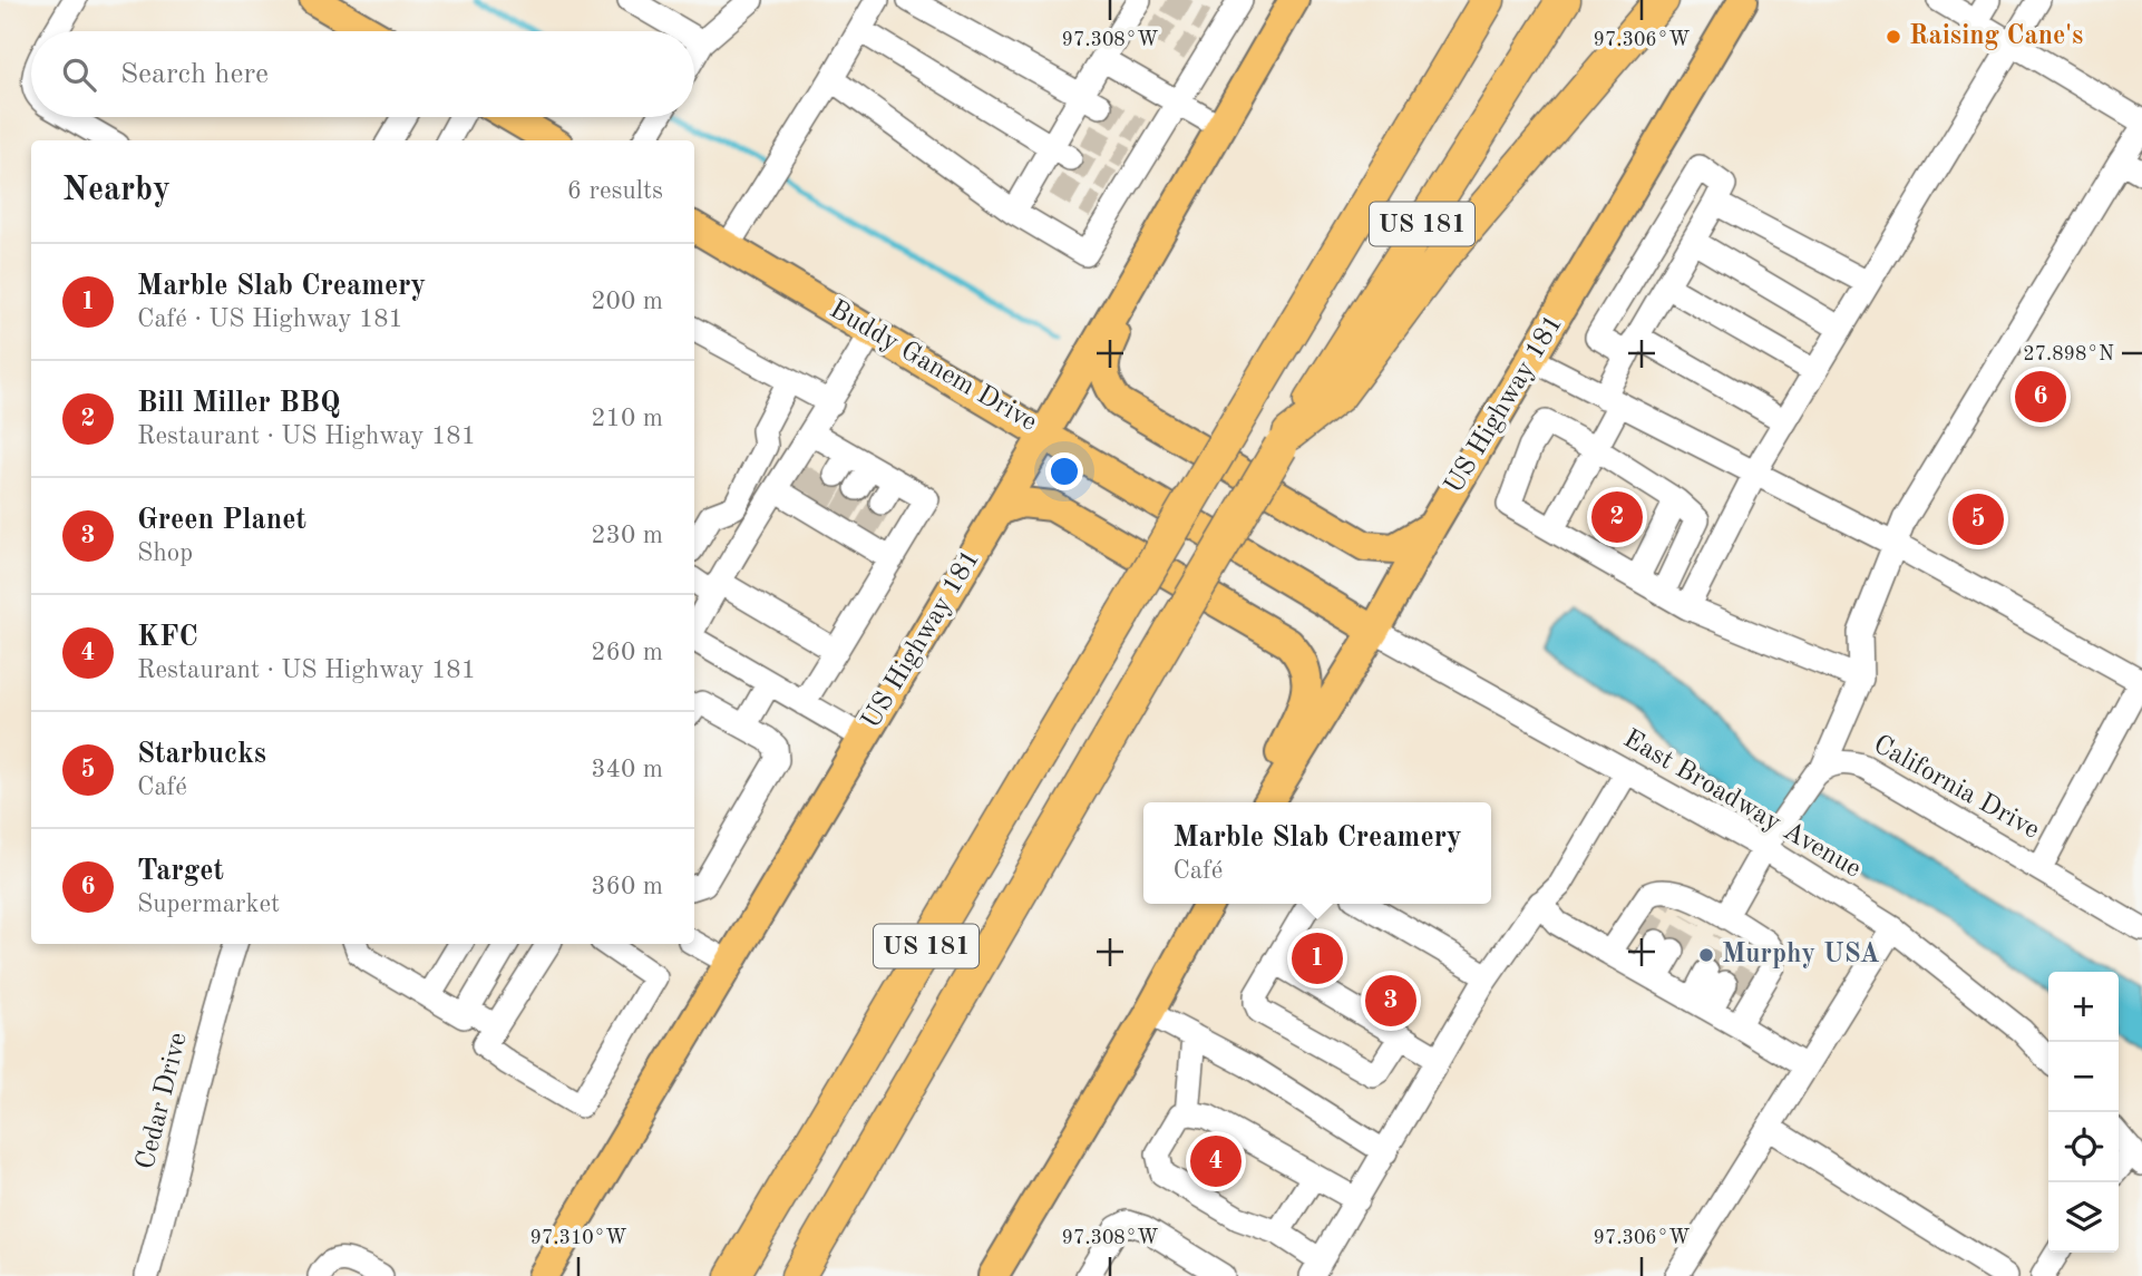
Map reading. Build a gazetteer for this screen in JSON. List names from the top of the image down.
{
  "streets": {
    "highway": ["US 181"],
    "main road": ["Buddy Ganem Drive", "US Highway 181"],
    "street": ["California Drive", "East Broadway Avenue", "Cedar Drive"]
  },
  "crossings": [
    ["Buddy Ganem Drive", "US Highway 181"],
    ["Buddy Ganem Drive", "East Broadway Avenue"],
    ["US Highway 181", "East Broadway Avenue"]
  ],
  "places": ["Raising Cane's", "Murphy USA"],
  "page": {
    "search": "Search here",
    "heading": ["Nearby", "6 results"],
    "list": [
      {
        "mark": "1",
        "name": "Marble Slab Creamery",
        "note": "Café · US Highway 181",
        "value": "200 m"
      },
      {
        "mark": "2",
        "name": "Bill Miller BBQ",
        "note": "Restaurant · US Highway 181",
        "value": "210 m"
      },
      {
        "mark": "3",
        "name": "Green Planet",
        "note": "Shop",
        "value": "230 m"
      },
      {
        "mark": "4",
        "name": "KFC",
        "note": "Restaurant · US Highway 181",
        "value": "260 m"
      },
      {
        "mark": "5",
        "name": "Starbucks",
        "note": "Café",
        "value": "340 m"
      },
      {
        "mark": "6",
        "name": "Target",
        "note": "Supermarket",
        "value": "360 m"
      }
    ],
    "pins": [
      "6",
      "2",
      "5",
      "1",
      "3",
      "4"
    ],
    "popup": ["Marble Slab Creamery", "Café"],
    "map_buttons": ["+", "−"]
  },
  "coordinates": [
    "97.308°W",
    "97.306°W",
    "27.898°N",
    "97.310°W"
  ]
}
